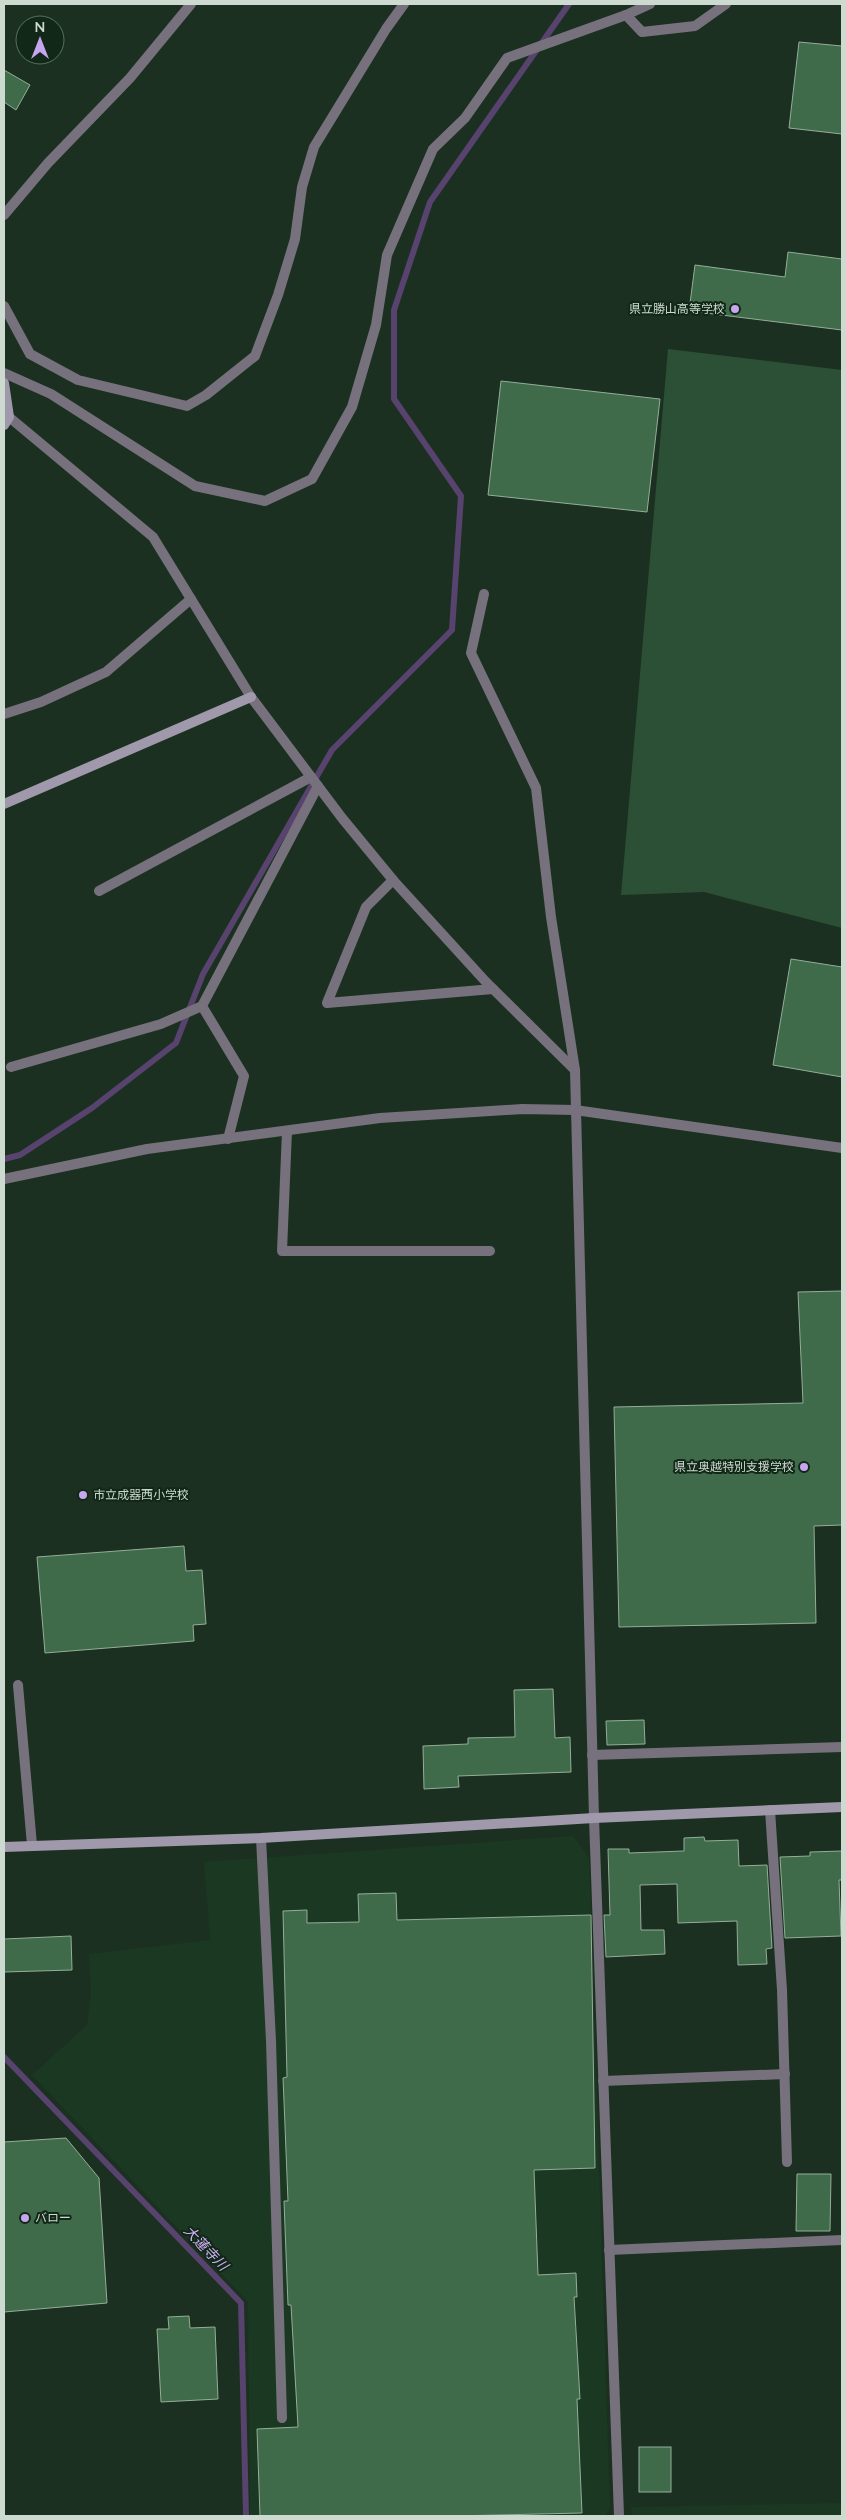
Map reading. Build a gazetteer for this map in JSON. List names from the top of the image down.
{
  "water": ["大蓮寺川"],
  "places": [
    "県立勝山高等学校",
    "県立奥越特別支援学校",
    "市立成器西小学校",
    "バロー"
  ],
  "north": "top"
}
